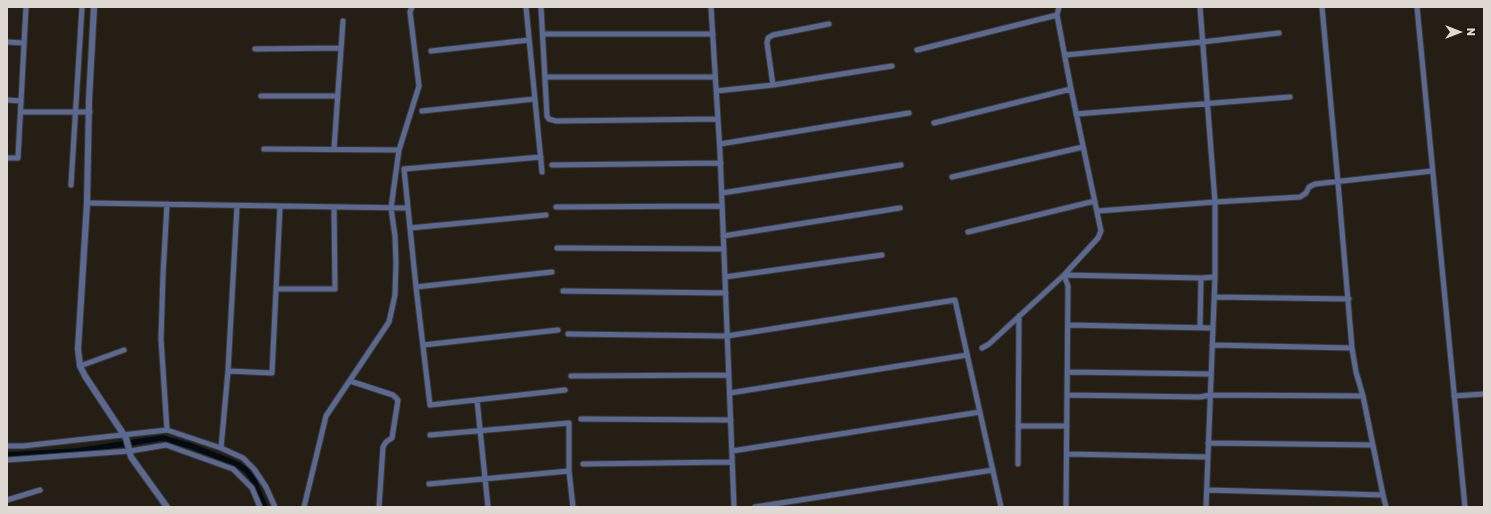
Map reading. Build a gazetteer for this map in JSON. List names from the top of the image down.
{
  "north": "right"
}
